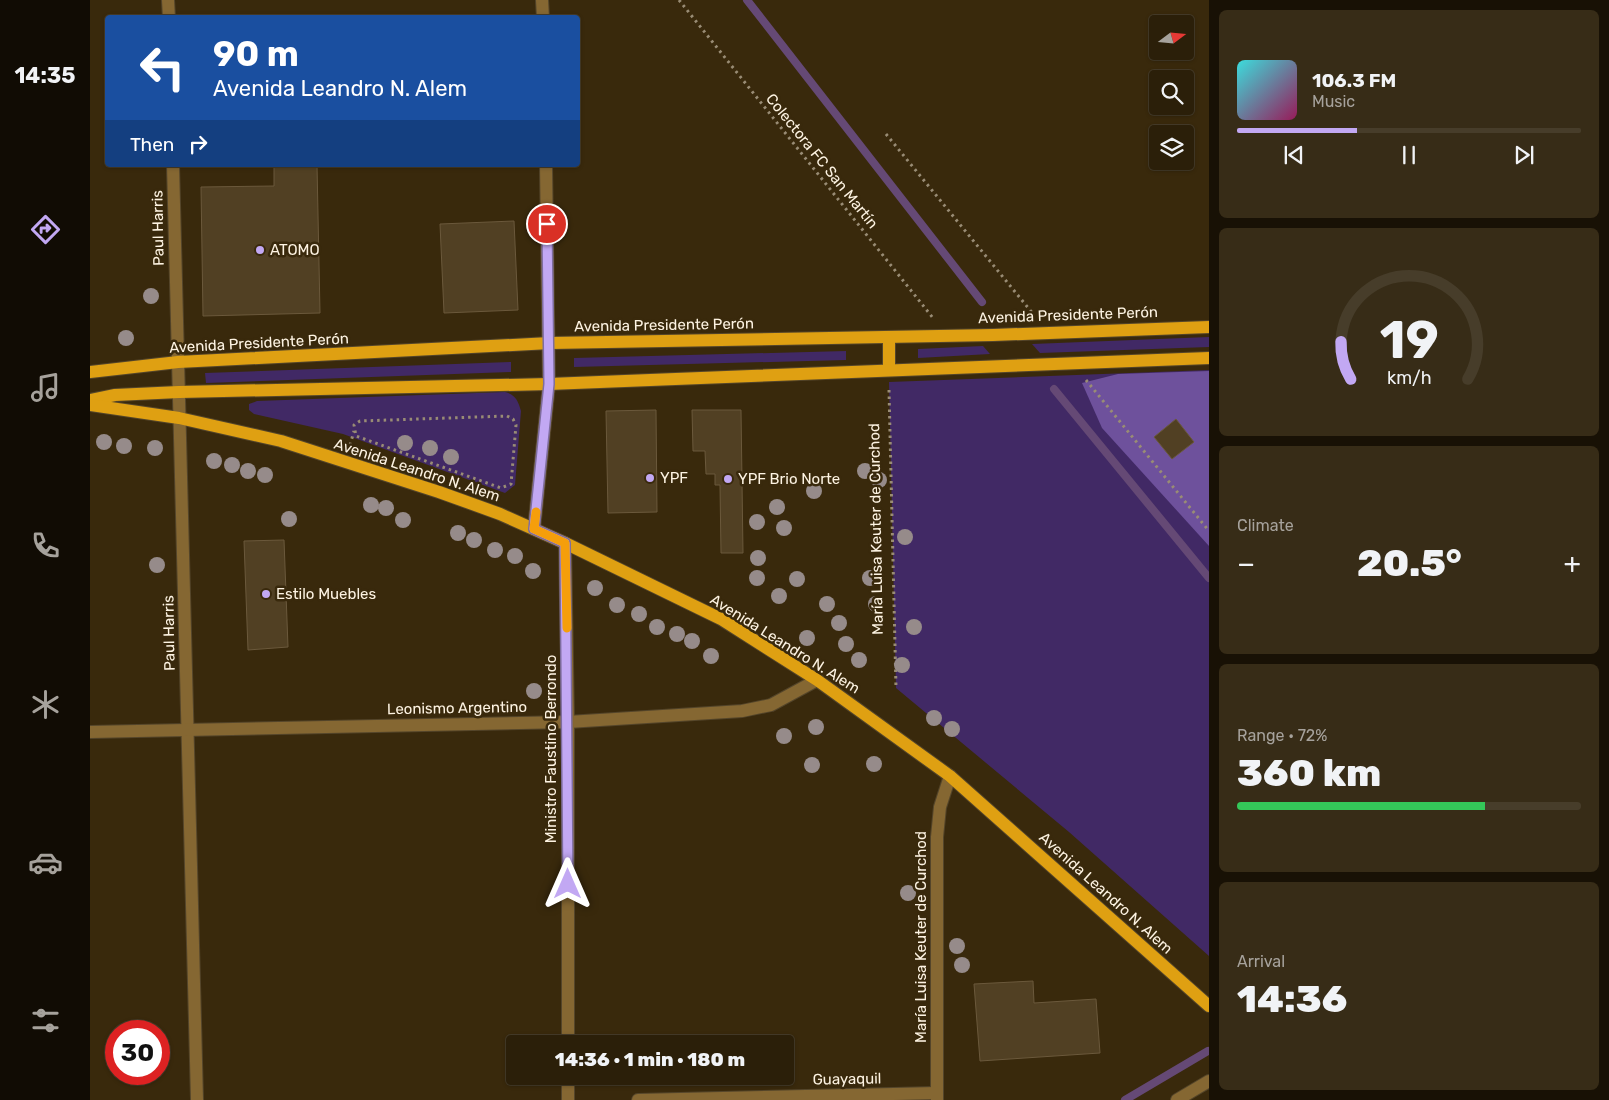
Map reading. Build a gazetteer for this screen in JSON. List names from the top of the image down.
{
  "streets": {
    "main road": ["Avenida Presidente Perón", "Avenida Leandro N. Alem"],
    "street": [
      "Paul Harris",
      "María Luisa Keuter de Curchod",
      "Leonismo Argentino",
      "Ministro Faustino Berrondo",
      "Guayaquil"
    ],
    "path": ["Colectora FC San Martín"]
  },
  "crossings": [
    ["Colectora FC San Martín", "Avenida Presidente Perón"],
    ["Paul Harris", "Avenida Presidente Perón"],
    ["Paul Harris", "Avenida Leandro N. Alem"],
    ["Paul Harris", "Leonismo Argentino"],
    ["Avenida Leandro N. Alem", "María Luisa Keuter de Curchod"],
    ["Avenida Leandro N. Alem", "Leonismo Argentino"],
    ["Avenida Leandro N. Alem", "Ministro Faustino Berrondo"],
    ["María Luisa Keuter de Curchod", "Guayaquil"],
    ["Leonismo Argentino", "Ministro Faustino Berrondo"]
  ],
  "places": [
    "ATOMO",
    "YPF",
    "YPF Brio Norte",
    "Estilo Muebles"
  ],
  "north": "right",
  "page": {
    "tabs": "14:35",
    "turn": ["90 m", "Avenida Leandro N. Alem"],
    "song": ["106.3 FM", "Music"],
    "then": "Then",
    "tile": [
      "Climate",
      ["Range · 72%", "360 km"],
      ["Arrival", "14:36"]
    ],
    "heat": ["−", "20.5°", "+"],
    "limit": "30",
    "trip": "14:36 · 1 min · 180 m",
    "gauge": ["19", "km/h"]
  }
}
